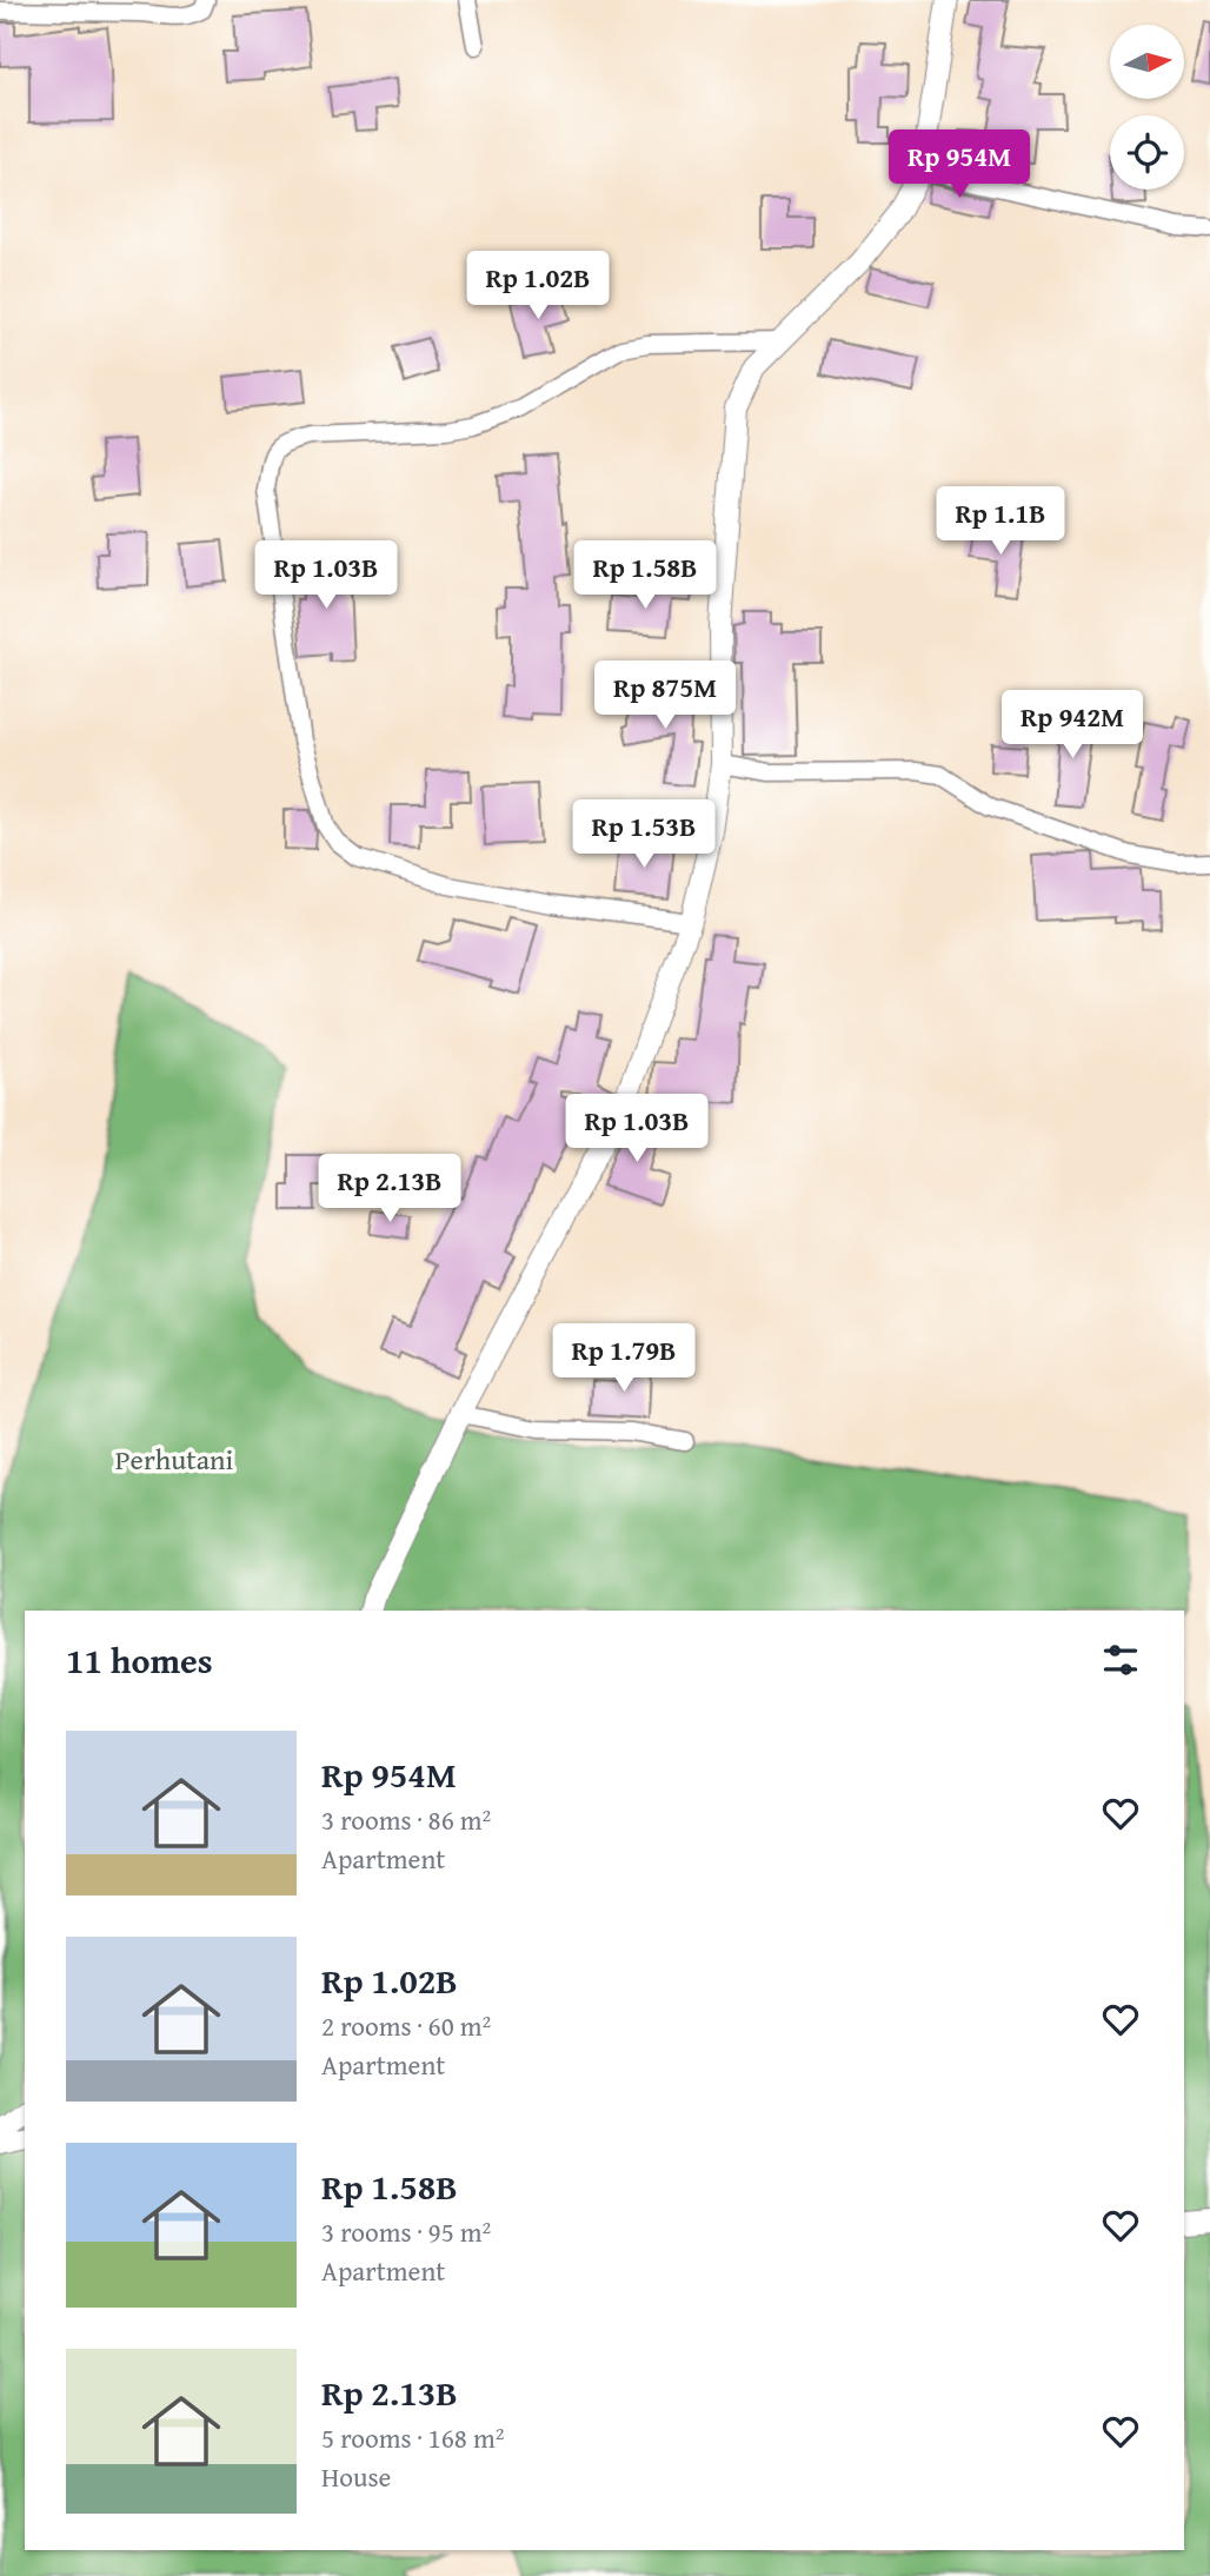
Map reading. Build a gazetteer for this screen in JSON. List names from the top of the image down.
{
  "parks": ["Perhutani"],
  "north": "right",
  "page": {
    "price": [
      "Rp 954M",
      "Rp 1.02B",
      "Rp 1.1B",
      "Rp 1.03B",
      "Rp 1.58B",
      "Rp 875M",
      "Rp 942M",
      "Rp 1.53B",
      "Rp 1.03B",
      "Rp 2.13B",
      "Rp 1.79B"
    ],
    "heading": "11 homes",
    "list": [
      {
        "name": "Rp 954M",
        "note": "3 rooms · 86 m² · Apartment"
      },
      {
        "name": "Rp 1.02B",
        "note": "2 rooms · 60 m² · Apartment"
      },
      {
        "name": "Rp 1.58B",
        "note": "3 rooms · 95 m² · Apartment"
      },
      {
        "name": "Rp 2.13B",
        "note": "5 rooms · 168 m² · House"
      }
    ]
  }
}
